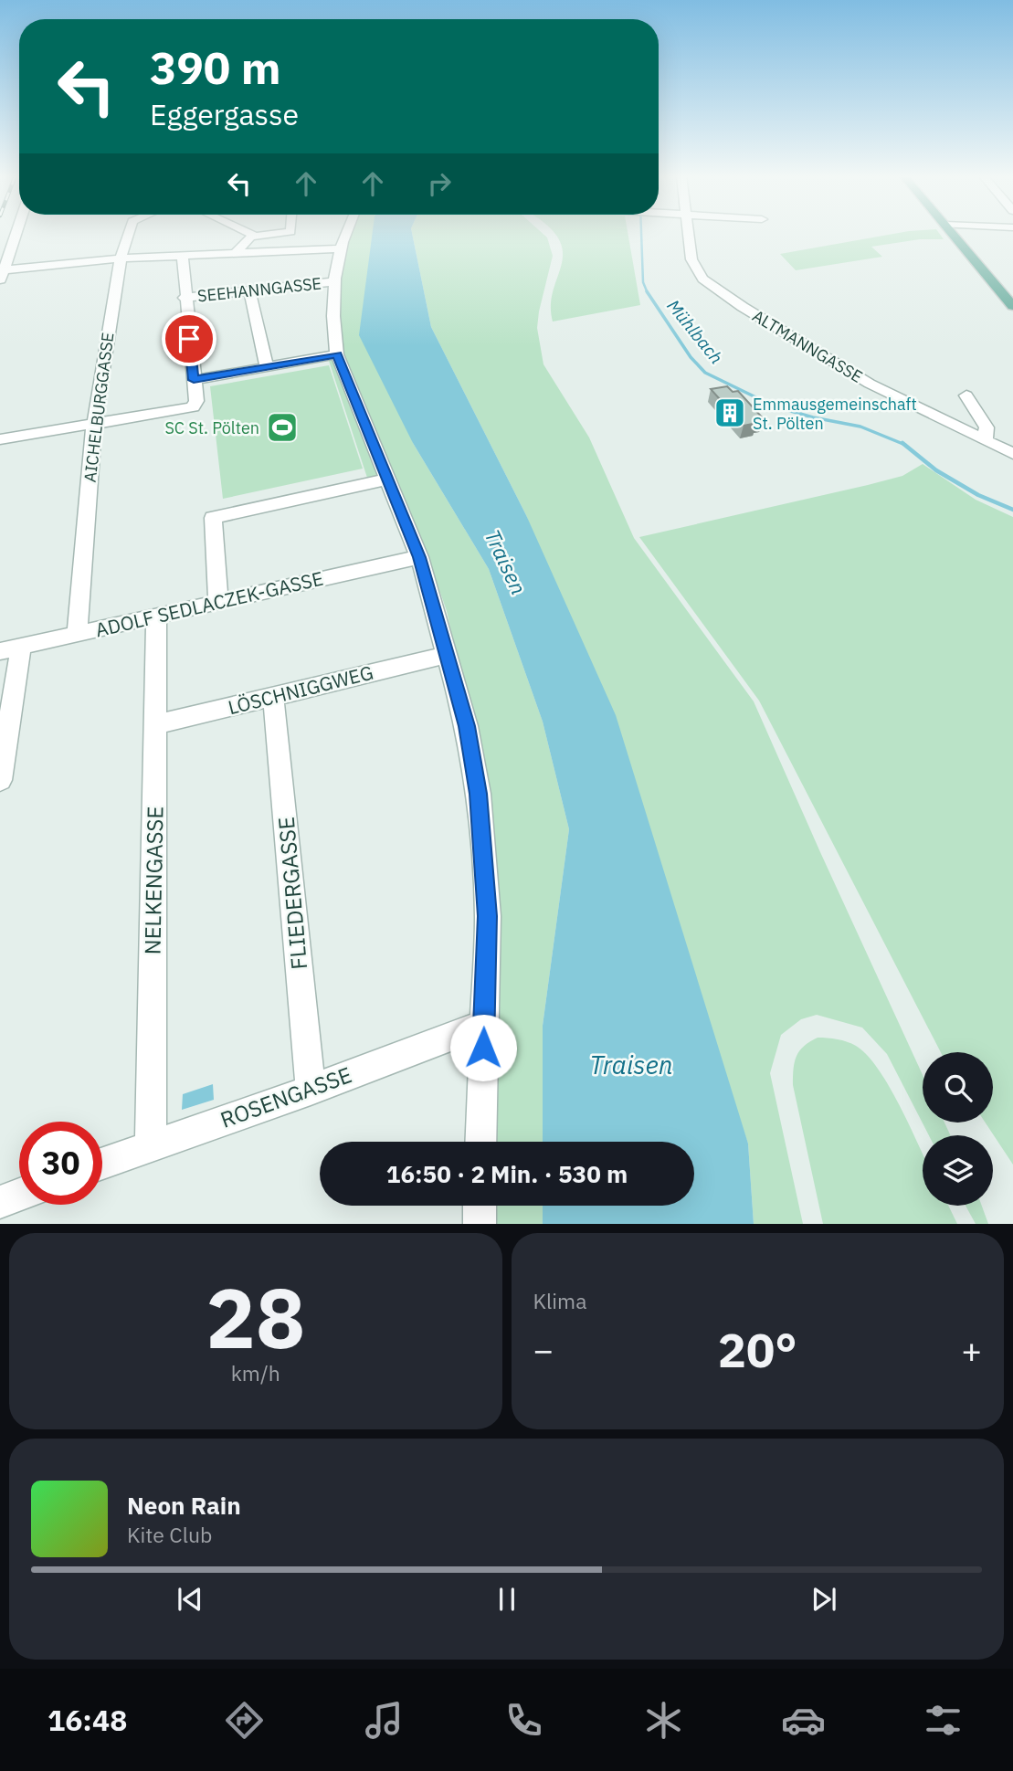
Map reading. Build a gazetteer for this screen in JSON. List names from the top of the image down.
{
  "streets": {
    "street": [
      "SEEHANNGASSE",
      "ALTMANNGASSE",
      "AICHELBURGGASSE",
      "ADOLF SEDLACZEK-GASSE",
      "LÖSCHNIGGWEG",
      "NELKENGASSE",
      "FLIEDERGASSE",
      "ROSENGASSE"
    ]
  },
  "crossings": [
    ["AICHELBURGGASSE", "ADOLF SEDLACZEK-GASSE"],
    ["ADOLF SEDLACZEK-GASSE", "NELKENGASSE"],
    ["LÖSCHNIGGWEG", "NELKENGASSE"],
    ["LÖSCHNIGGWEG", "FLIEDERGASSE"],
    ["NELKENGASSE", "ROSENGASSE"],
    ["FLIEDERGASSE", "ROSENGASSE"]
  ],
  "water": ["Mühlbach", "Traisen"],
  "places": {
    "building": ["Emmausgemeinschaft St. Pölten"],
    "sports": ["SC St. Pölten"]
  },
  "page": {
    "turn": ["390 m", "Eggergasse"],
    "limit": "30",
    "trip": "16:50 · 2 Min. · 530 m",
    "tile": [
      ["28", "km/h"],
      "Klima"
    ],
    "heat": ["−", "20°", "+"],
    "song": ["Neon Rain", "Kite Club"],
    "tabs": "16:48"
  }
}
